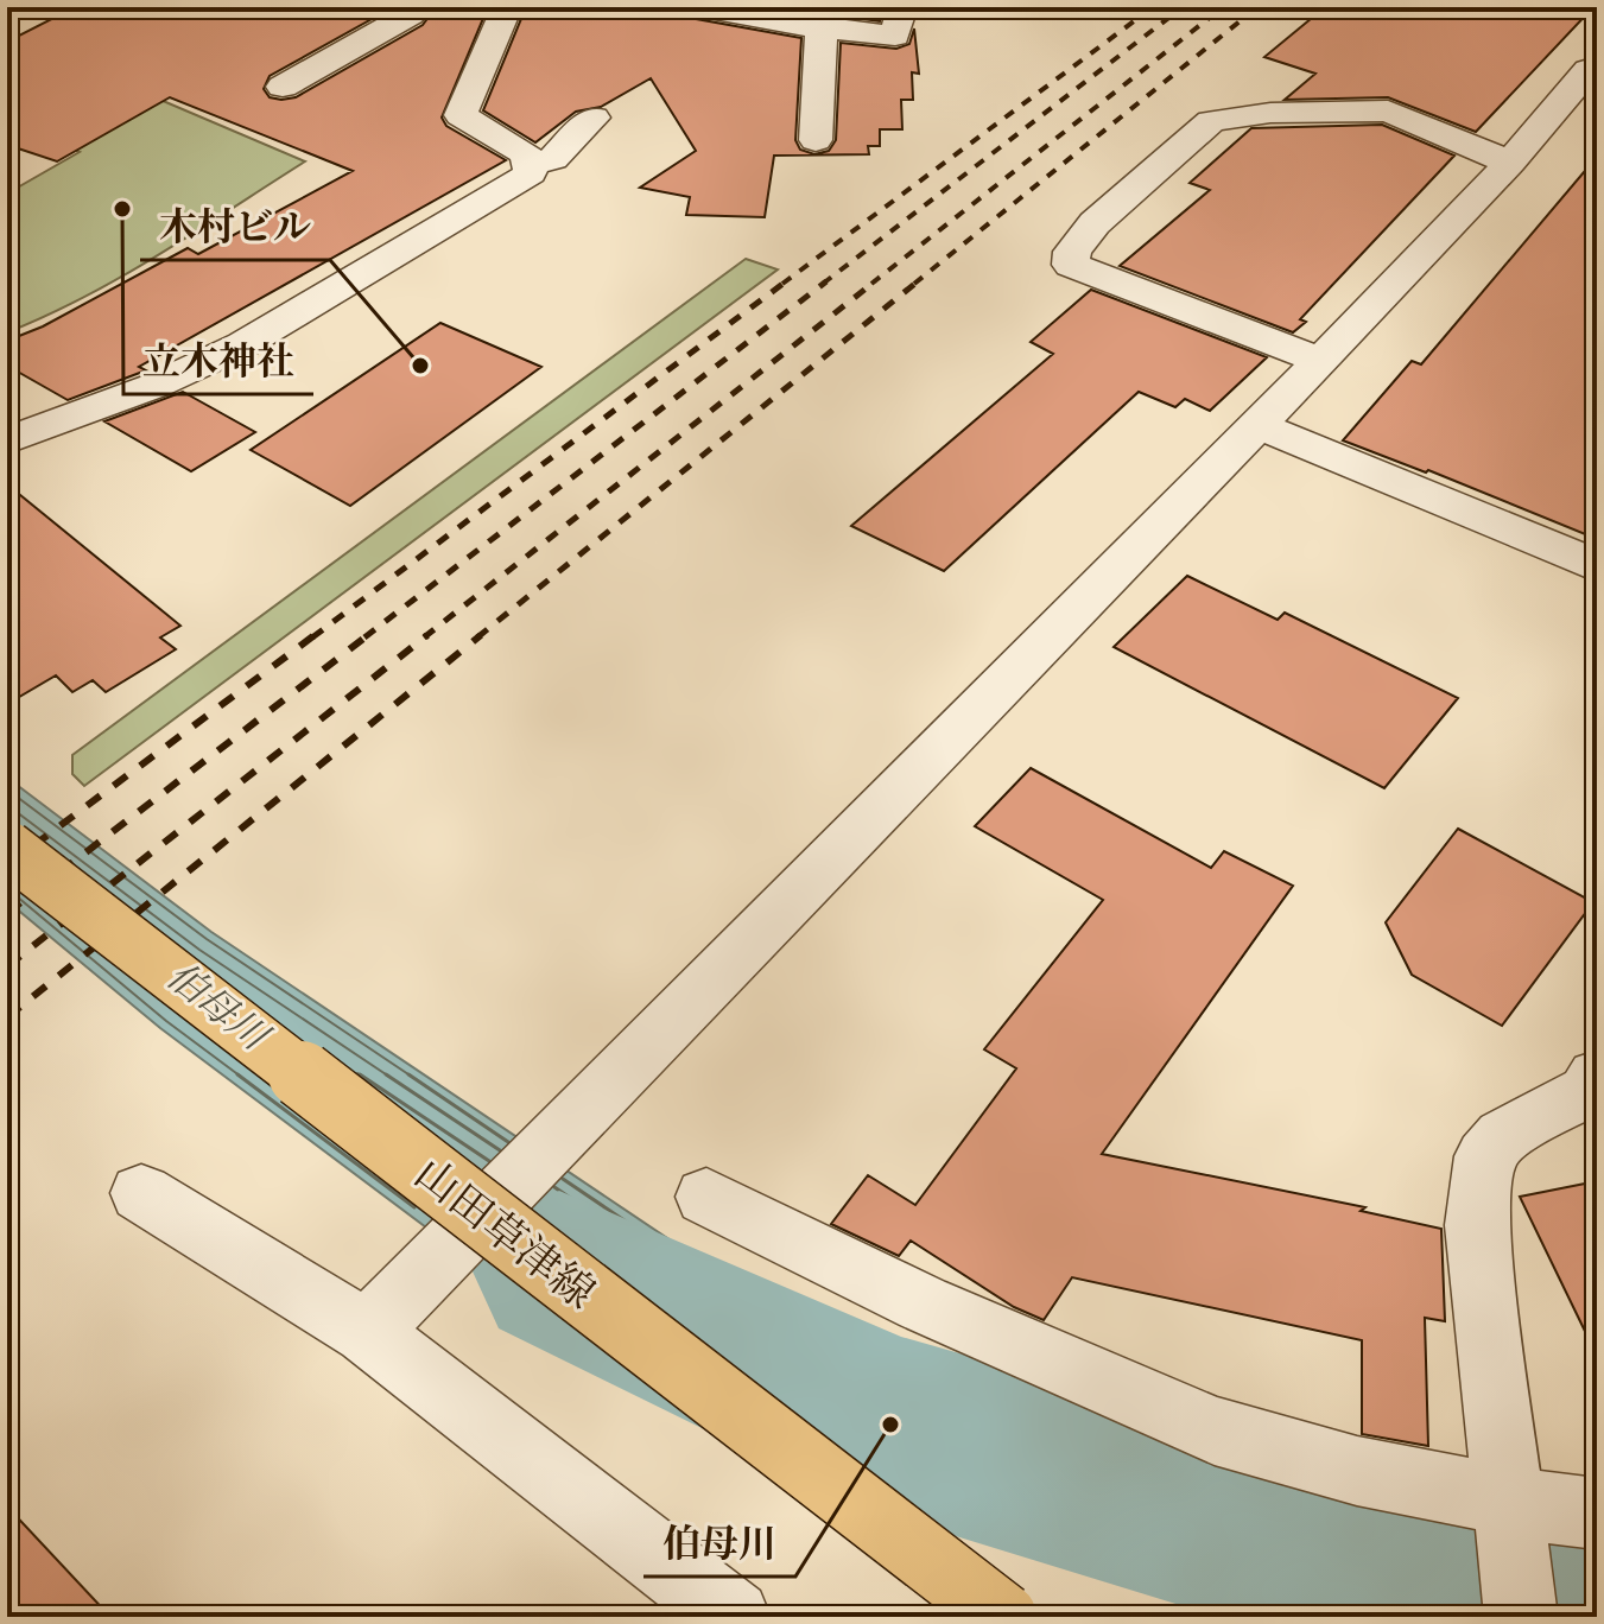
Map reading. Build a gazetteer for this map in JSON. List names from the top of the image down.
{
  "streets": {
    "main road": ["山田草津線"]
  },
  "water": ["伯母川"],
  "places": ["立木神社", "木村ビル", "伯母川"]
}
